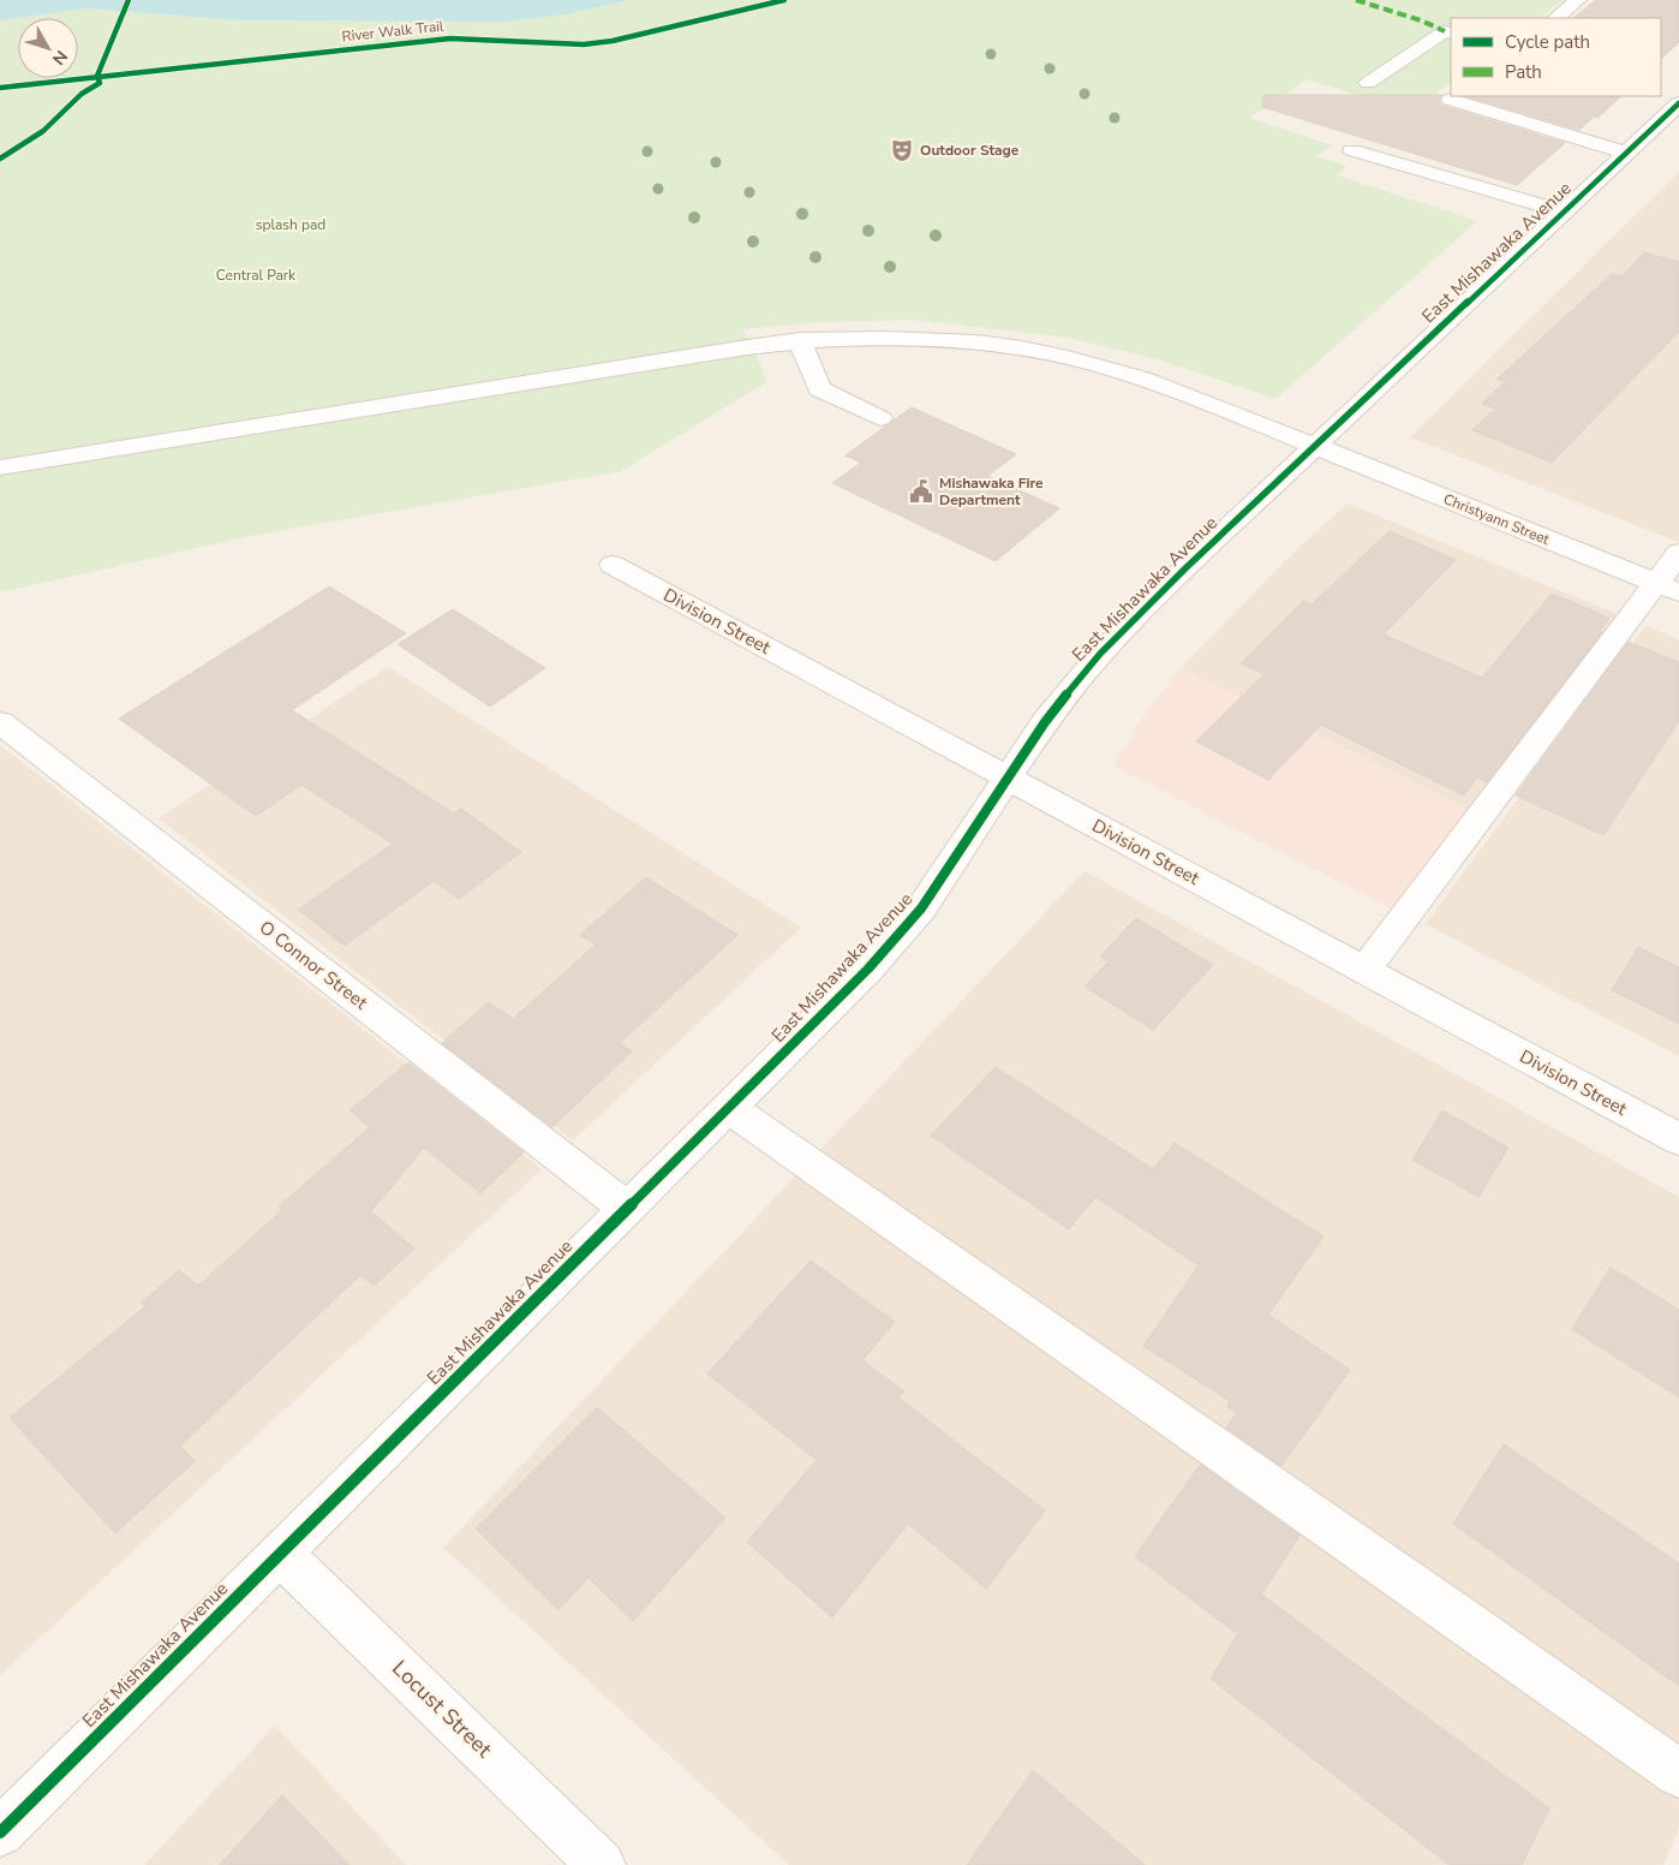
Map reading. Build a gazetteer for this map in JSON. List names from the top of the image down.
{
  "streets": {
    "street": [
      "East Mishawaka Avenue",
      "Christyann Street",
      "Division Street",
      "O Connor Street",
      "Locust Street"
    ],
    "cycle path": ["River Walk Trail"]
  },
  "crossings": [
    ["East Mishawaka Avenue", "Christyann Street"],
    ["East Mishawaka Avenue", "Division Street"],
    ["East Mishawaka Avenue", "O Connor Street"],
    ["East Mishawaka Avenue", "Locust Street"]
  ],
  "parks": ["splash pad", "Central Park"],
  "places": {
    "theatre": ["Outdoor Stage"],
    "public building": ["Mishawaka Fire Department"]
  },
  "legend": ["Cycle path", "Path"],
  "north": "bottom right"
}
